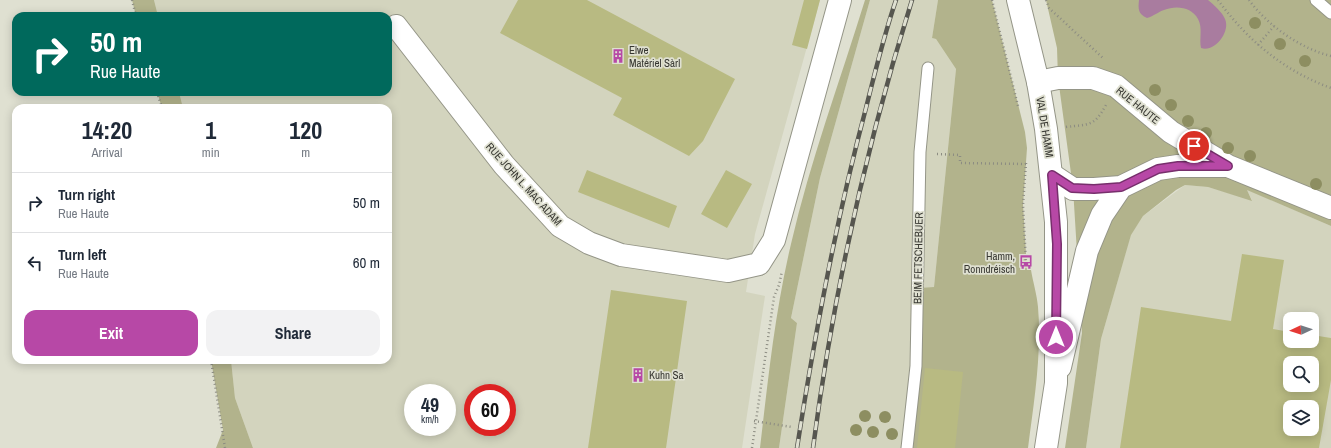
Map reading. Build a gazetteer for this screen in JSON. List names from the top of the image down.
{
  "streets": {
    "main road": ["RUE HAUTE", "VAL DE HAMM", "RUE JOHN L. MAC ADAM"],
    "lane": ["BEIM FETSCHEBUER"]
  },
  "crossings": [
    ["RUE HAUTE", "VAL DE HAMM"]
  ],
  "places": {
    "building": ["Elwe Matériel Sàrl", "Kuhn Sa"],
    "bus stop": ["Hamm, Ronndréisch"]
  },
  "north": "left",
  "page": {
    "turn": ["50 m", "Rue Haute"],
    "eta": [
      "14:20",
      "Arrival",
      "1",
      "min",
      "120",
      "m"
    ],
    "list": [
      {
        "name": "Turn right",
        "note": "Rue Haute",
        "value": "50 m"
      },
      {
        "name": "Turn left",
        "note": "Rue Haute",
        "value": "60 m"
      }
    ],
    "buttons": ["Exit", "Share"],
    "speed": "49 km/h",
    "limit": "60"
  }
}
